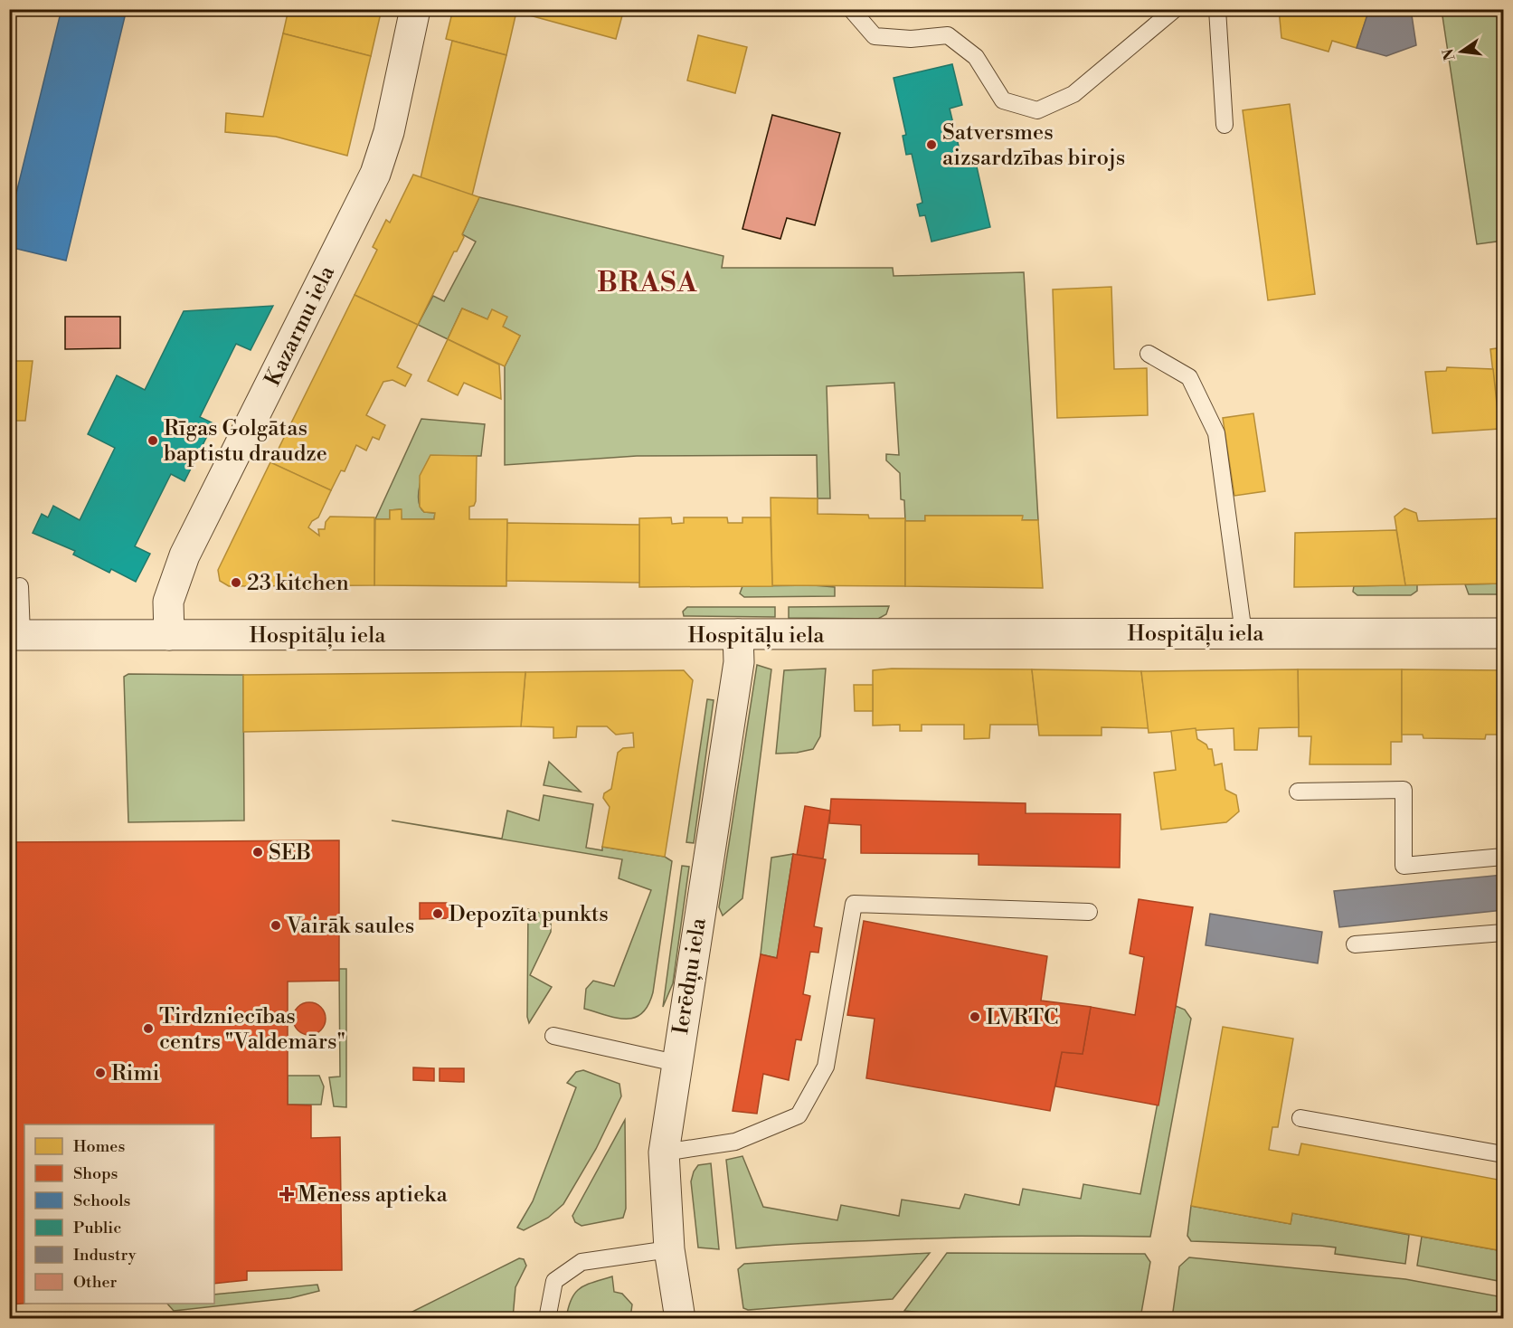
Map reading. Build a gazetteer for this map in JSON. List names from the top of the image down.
{
  "streets": {
    "street": ["Kazarmu iela", "Hospitāļu iela", "Ierēdņu iela"]
  },
  "crossings": [
    ["Kazarmu iela", "Hospitāļu iela"],
    ["Hospitāļu iela", "Ierēdņu iela"]
  ],
  "districts": ["BRASA"],
  "places": {
    "other": [
      "Satversmes aizsardzības birojs",
      "Rīgas Golgātas baptistu draudze",
      "23 kitchen",
      "SEB",
      "Depozīta punkts",
      "Vairāk saules",
      "LVRTC",
      "Tirdzniecības centrs \"Valdemārs\"",
      "Rimi"
    ],
    "health": ["Mēness aptieka"]
  },
  "legend": [
    "Homes",
    "Shops",
    "Schools",
    "Public",
    "Industry",
    "Other"
  ],
  "north": "left"
}
